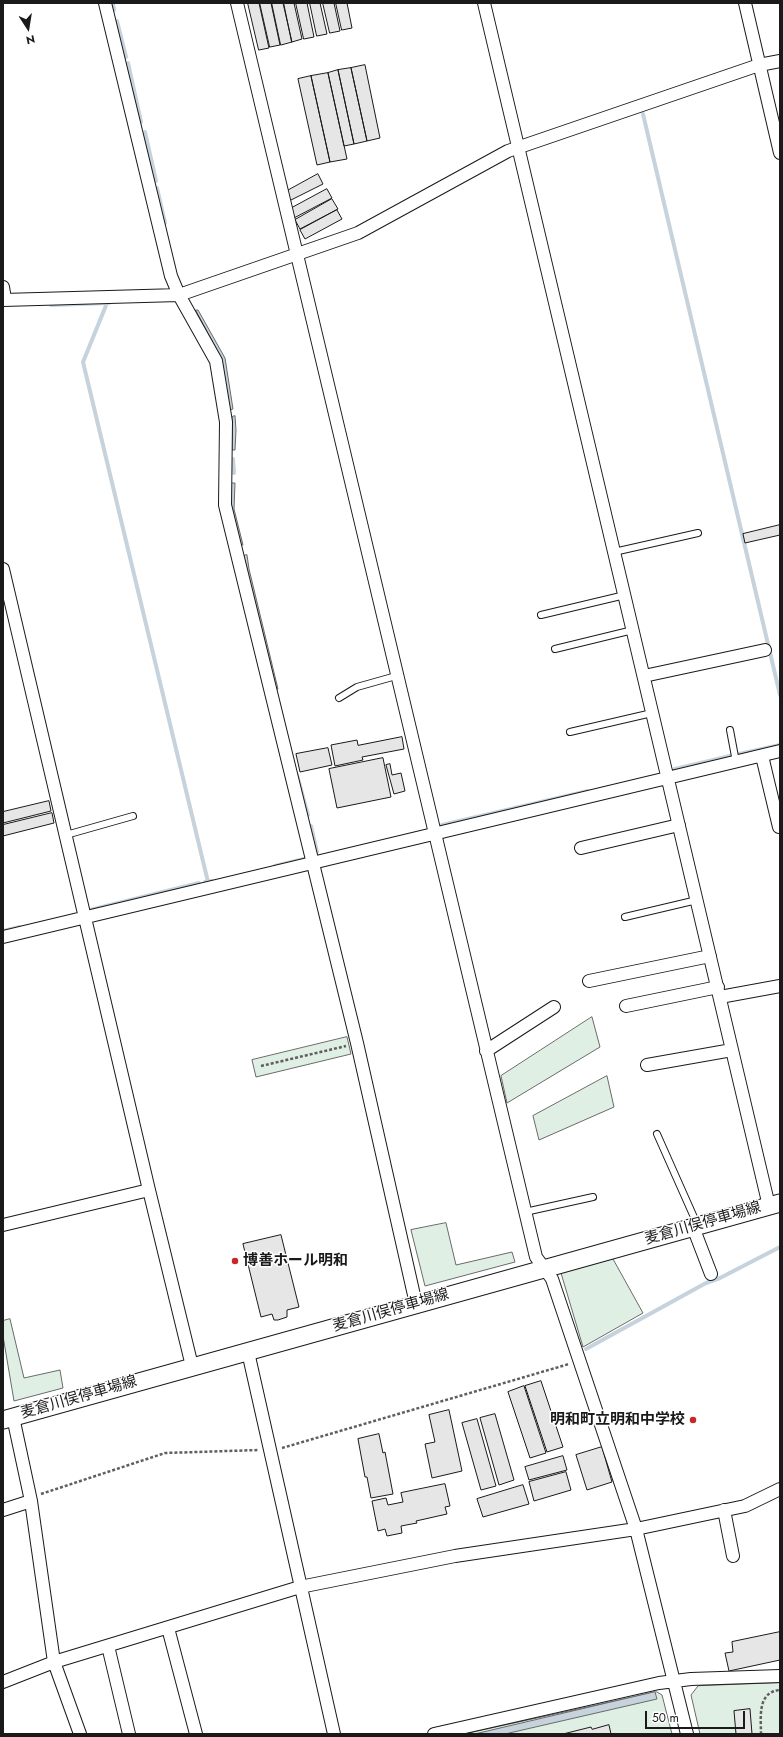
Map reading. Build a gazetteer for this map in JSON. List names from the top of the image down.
{
  "streets": {
    "main road": ["麦倉川俣停車場線"]
  },
  "places": ["博善ホール明和", "明和町立明和中学校"],
  "scale_bar": "50 m",
  "north": "bottom"
}
